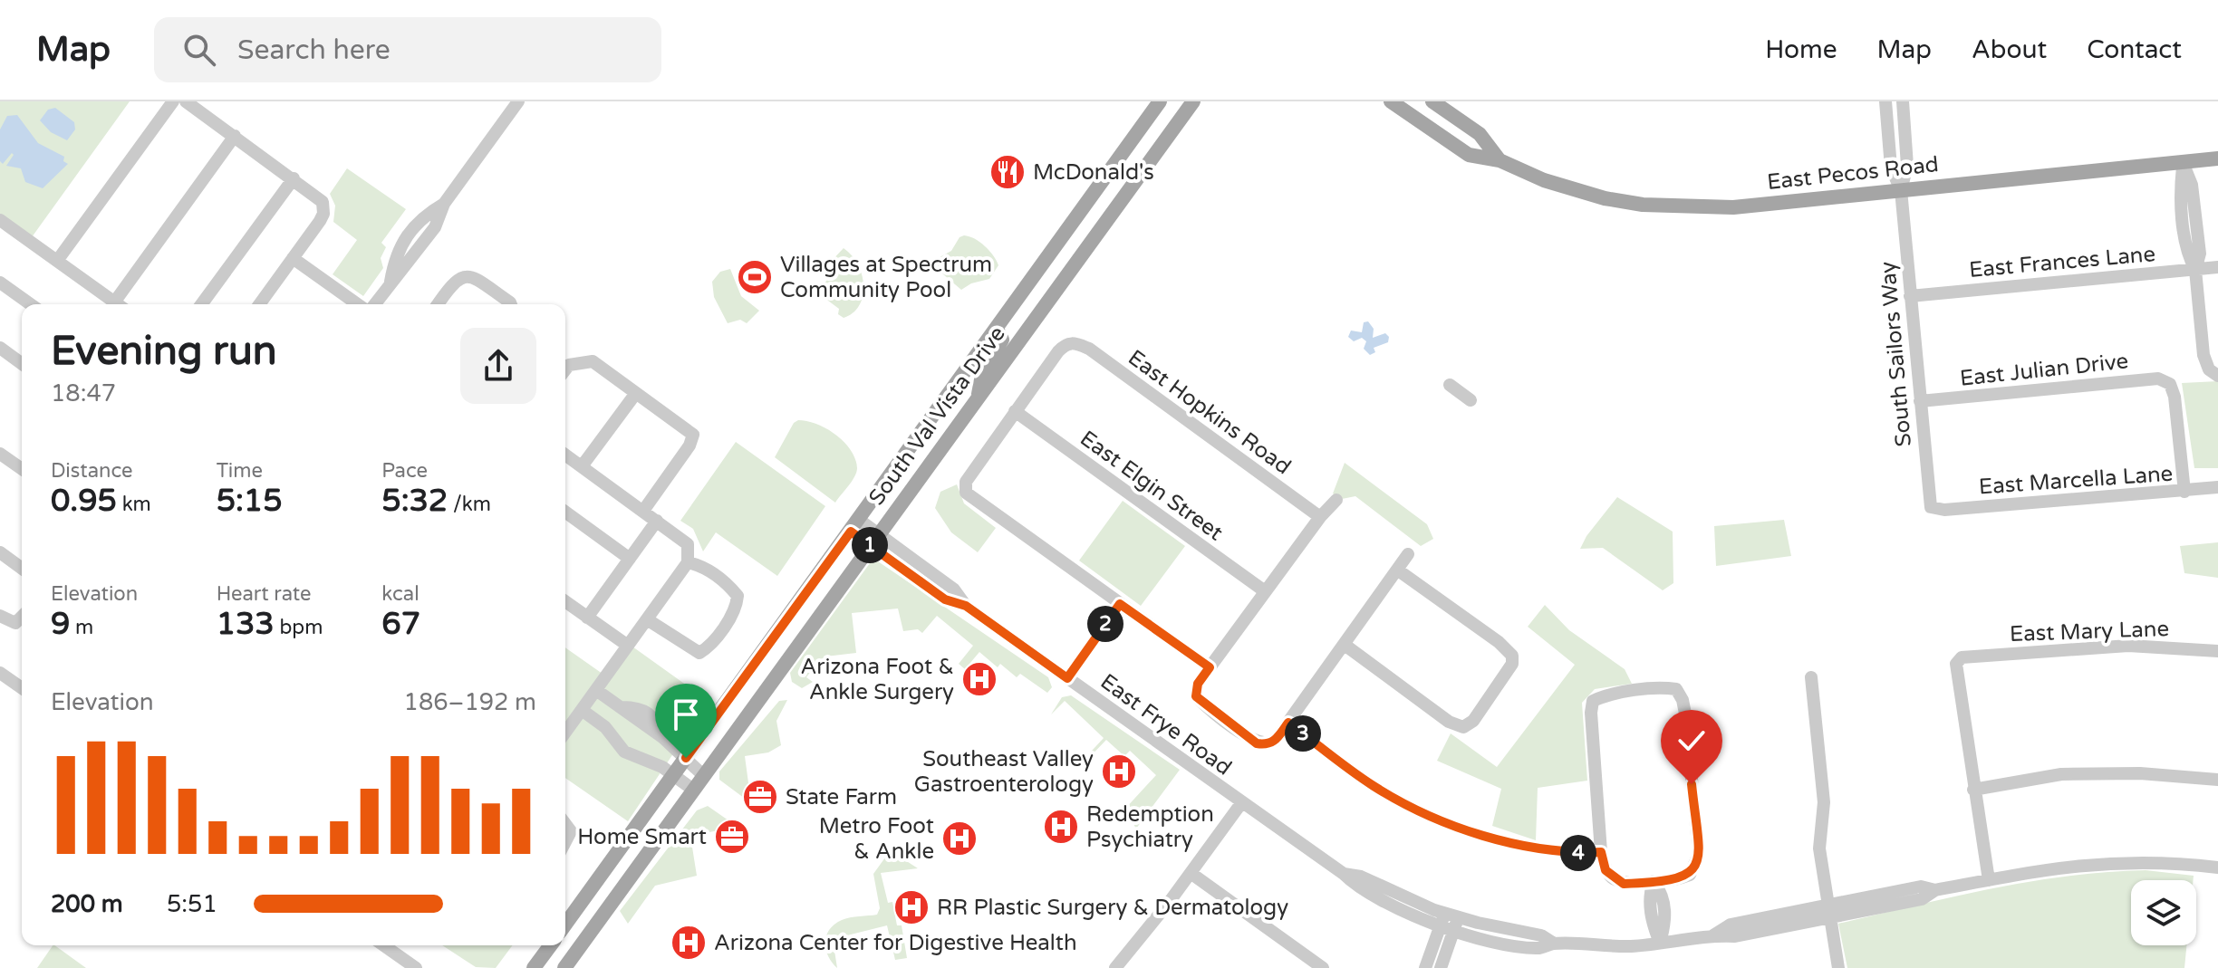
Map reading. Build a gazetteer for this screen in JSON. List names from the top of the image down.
{
  "streets": {
    "main road": ["East Pecos Road", "South Val Vista Drive"],
    "street": [
      "East Frances Lane",
      "South Sailors Way",
      "East Julian Drive",
      "East Hopkins Road",
      "East Marcella Lane",
      "East Elgin Street",
      "East Mary Lane",
      "East Frye Road"
    ]
  },
  "crossings": [
    ["East Pecos Road", "South Sailors Way"],
    ["East Frances Lane", "South Sailors Way"],
    ["South Sailors Way", "East Julian Drive"],
    ["South Sailors Way", "East Marcella Lane"],
    ["East Julian Drive", "East Marcella Lane"],
    ["East Hopkins Road", "East Elgin Street"],
    ["South Val Vista Drive", "East Frye Road"]
  ],
  "places": {
    "restaurant": ["McDonald's"],
    "sports": ["Villages at Spectrum Community Pool"],
    "hospital": [
      "Arizona Foot & Ankle Surgery",
      "Southeast Valley Gastroenterology",
      "Redemption Psychiatry",
      "Metro Foot & Ankle",
      "RR Plastic Surgery & Dermatology",
      "Arizona Center for Digestive Health"
    ],
    "office": ["State Farm", "Home Smart"]
  },
  "page": {
    "header": "Map",
    "search": "Search here",
    "nav": [
      "Home",
      "Map",
      "About",
      "Contact"
    ],
    "heading": ["Evening run", "18:47"],
    "stats": [
      ["Distance", "0.95 km"],
      ["Time", "5:15"],
      ["Pace", "5:32 /km"],
      ["Elevation", "9 m"],
      ["Heart rate", "133 bpm"],
      ["kcal", "67"]
    ],
    "pins": [
      "1",
      "2",
      "3",
      "4"
    ],
    "chart": ["Elevation", "186–192 m"],
    "list": [
      {
        "name": "200 m",
        "note": "5:51"
      }
    ]
  }
}
